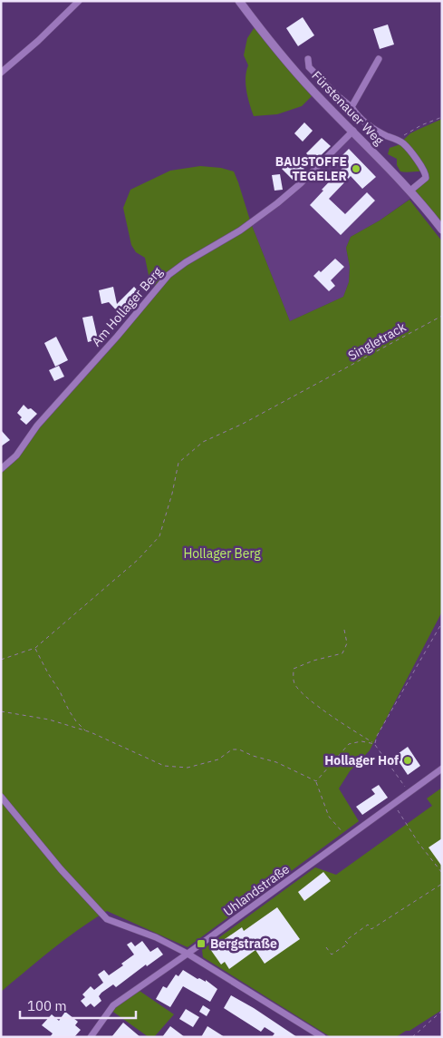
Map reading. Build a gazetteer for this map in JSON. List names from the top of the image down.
{
  "streets": {
    "street": ["Fürstenauer Weg", "Am Hollager Berg", "Uhlandstraße"],
    "path": ["Singletrack"]
  },
  "crossings": [
    ["Fürstenauer Weg", "Am Hollager Berg"]
  ],
  "parks": ["Hollager Berg"],
  "places": {
    "other": ["BAUSTOFFE TEGELER", "Hollager Hof"],
    "transit": ["Bergstraße"]
  },
  "scale_bar": "100 m"
}
